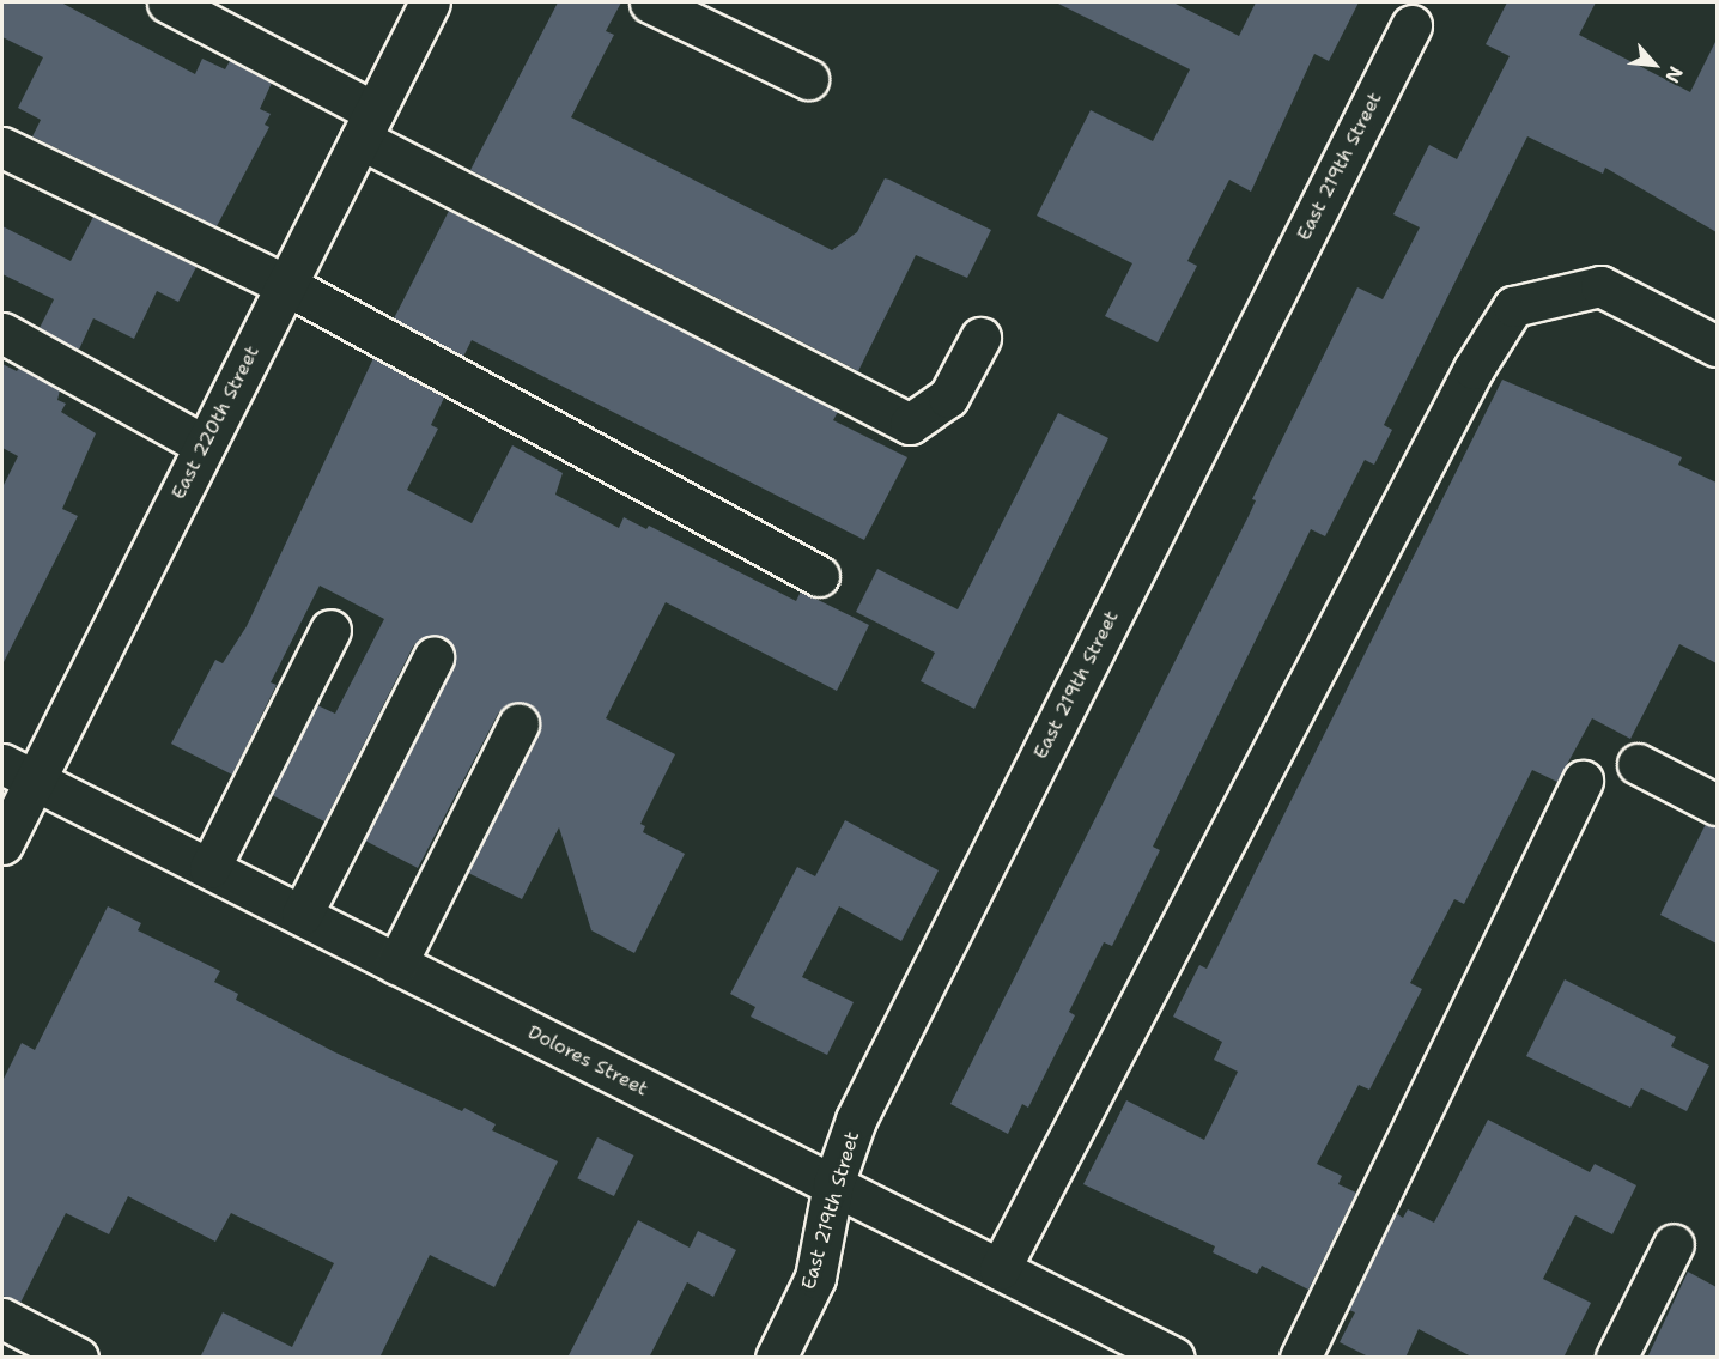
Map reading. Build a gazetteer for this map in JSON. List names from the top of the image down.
{
  "streets": {
    "street": ["East 219th Street", "East 220th Street", "Dolores Street"]
  },
  "crossings": [
    ["East 219th Street", "Dolores Street"],
    ["East 220th Street", "Dolores Street"]
  ],
  "north": "bottom right"
}
